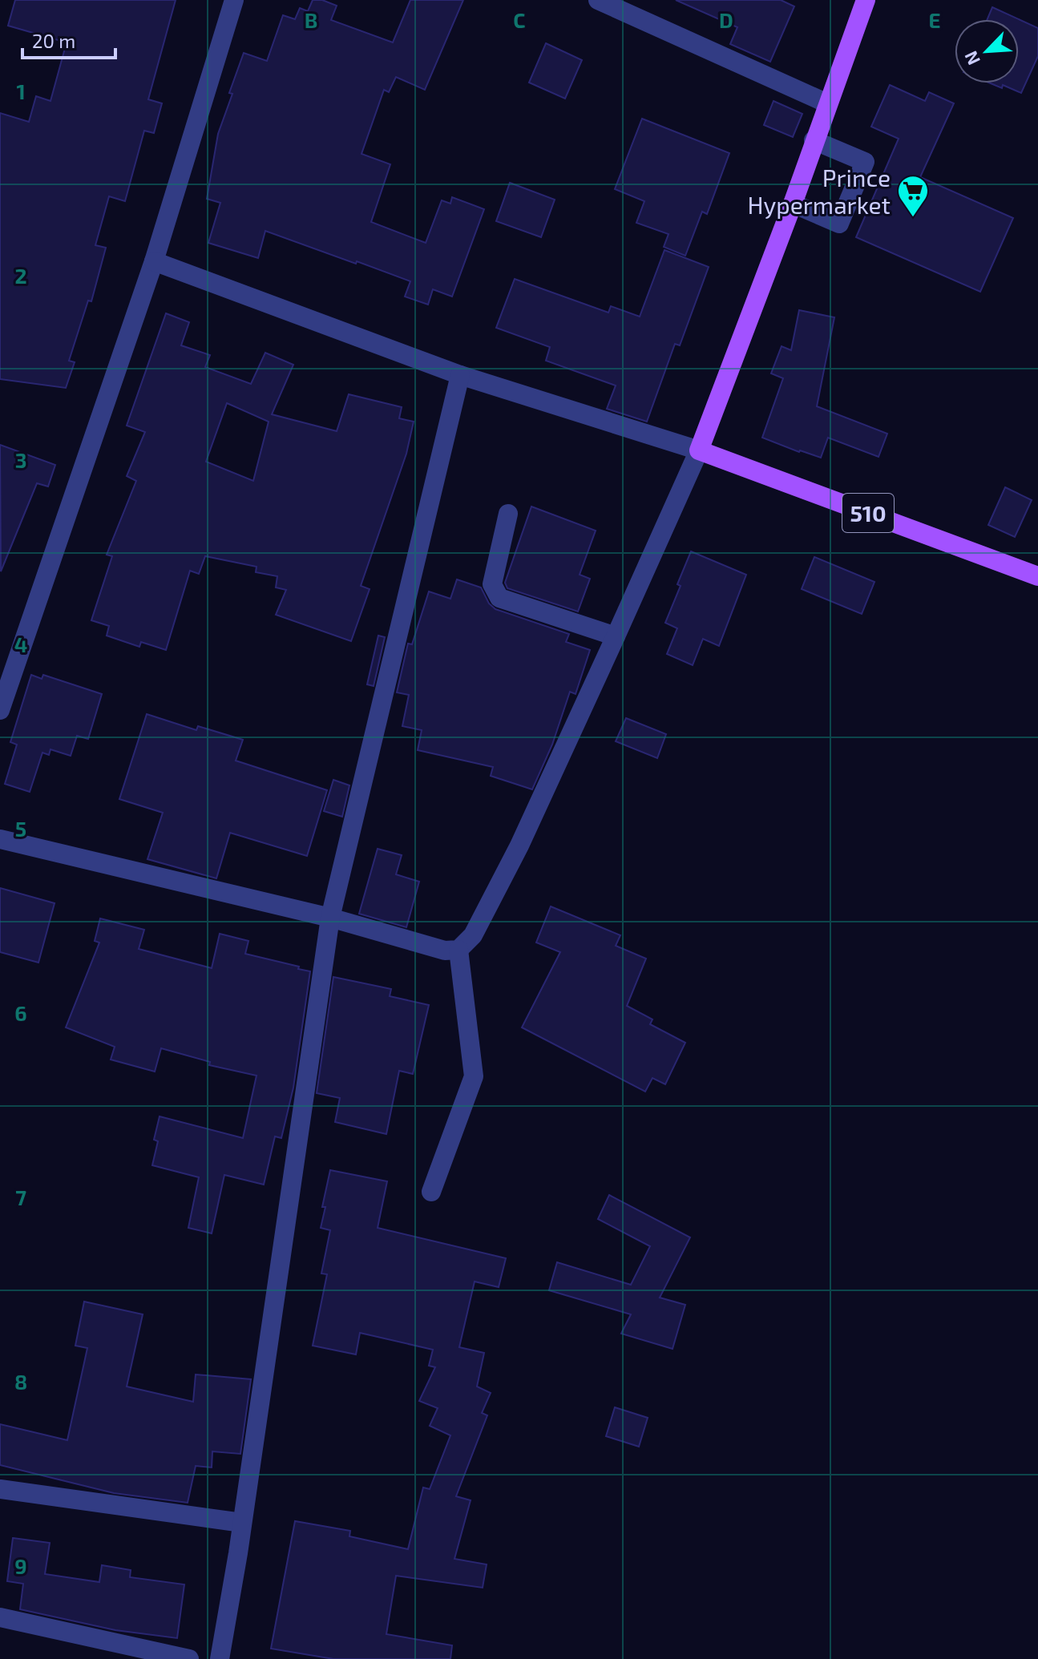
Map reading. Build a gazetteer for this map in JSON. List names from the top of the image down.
{
  "streets": {
    "main road": ["510"]
  },
  "places": {
    "supermarket": ["Prince Hypermarket"]
  },
  "scale_bar": "20 m",
  "north": "bottom left",
  "grid": {
    "columns": [
      "B",
      "C",
      "D",
      "E"
    ],
    "rows": [
      "1",
      "2",
      "3",
      "4",
      "5",
      "6",
      "7",
      "8",
      "9"
    ]
  }
}
